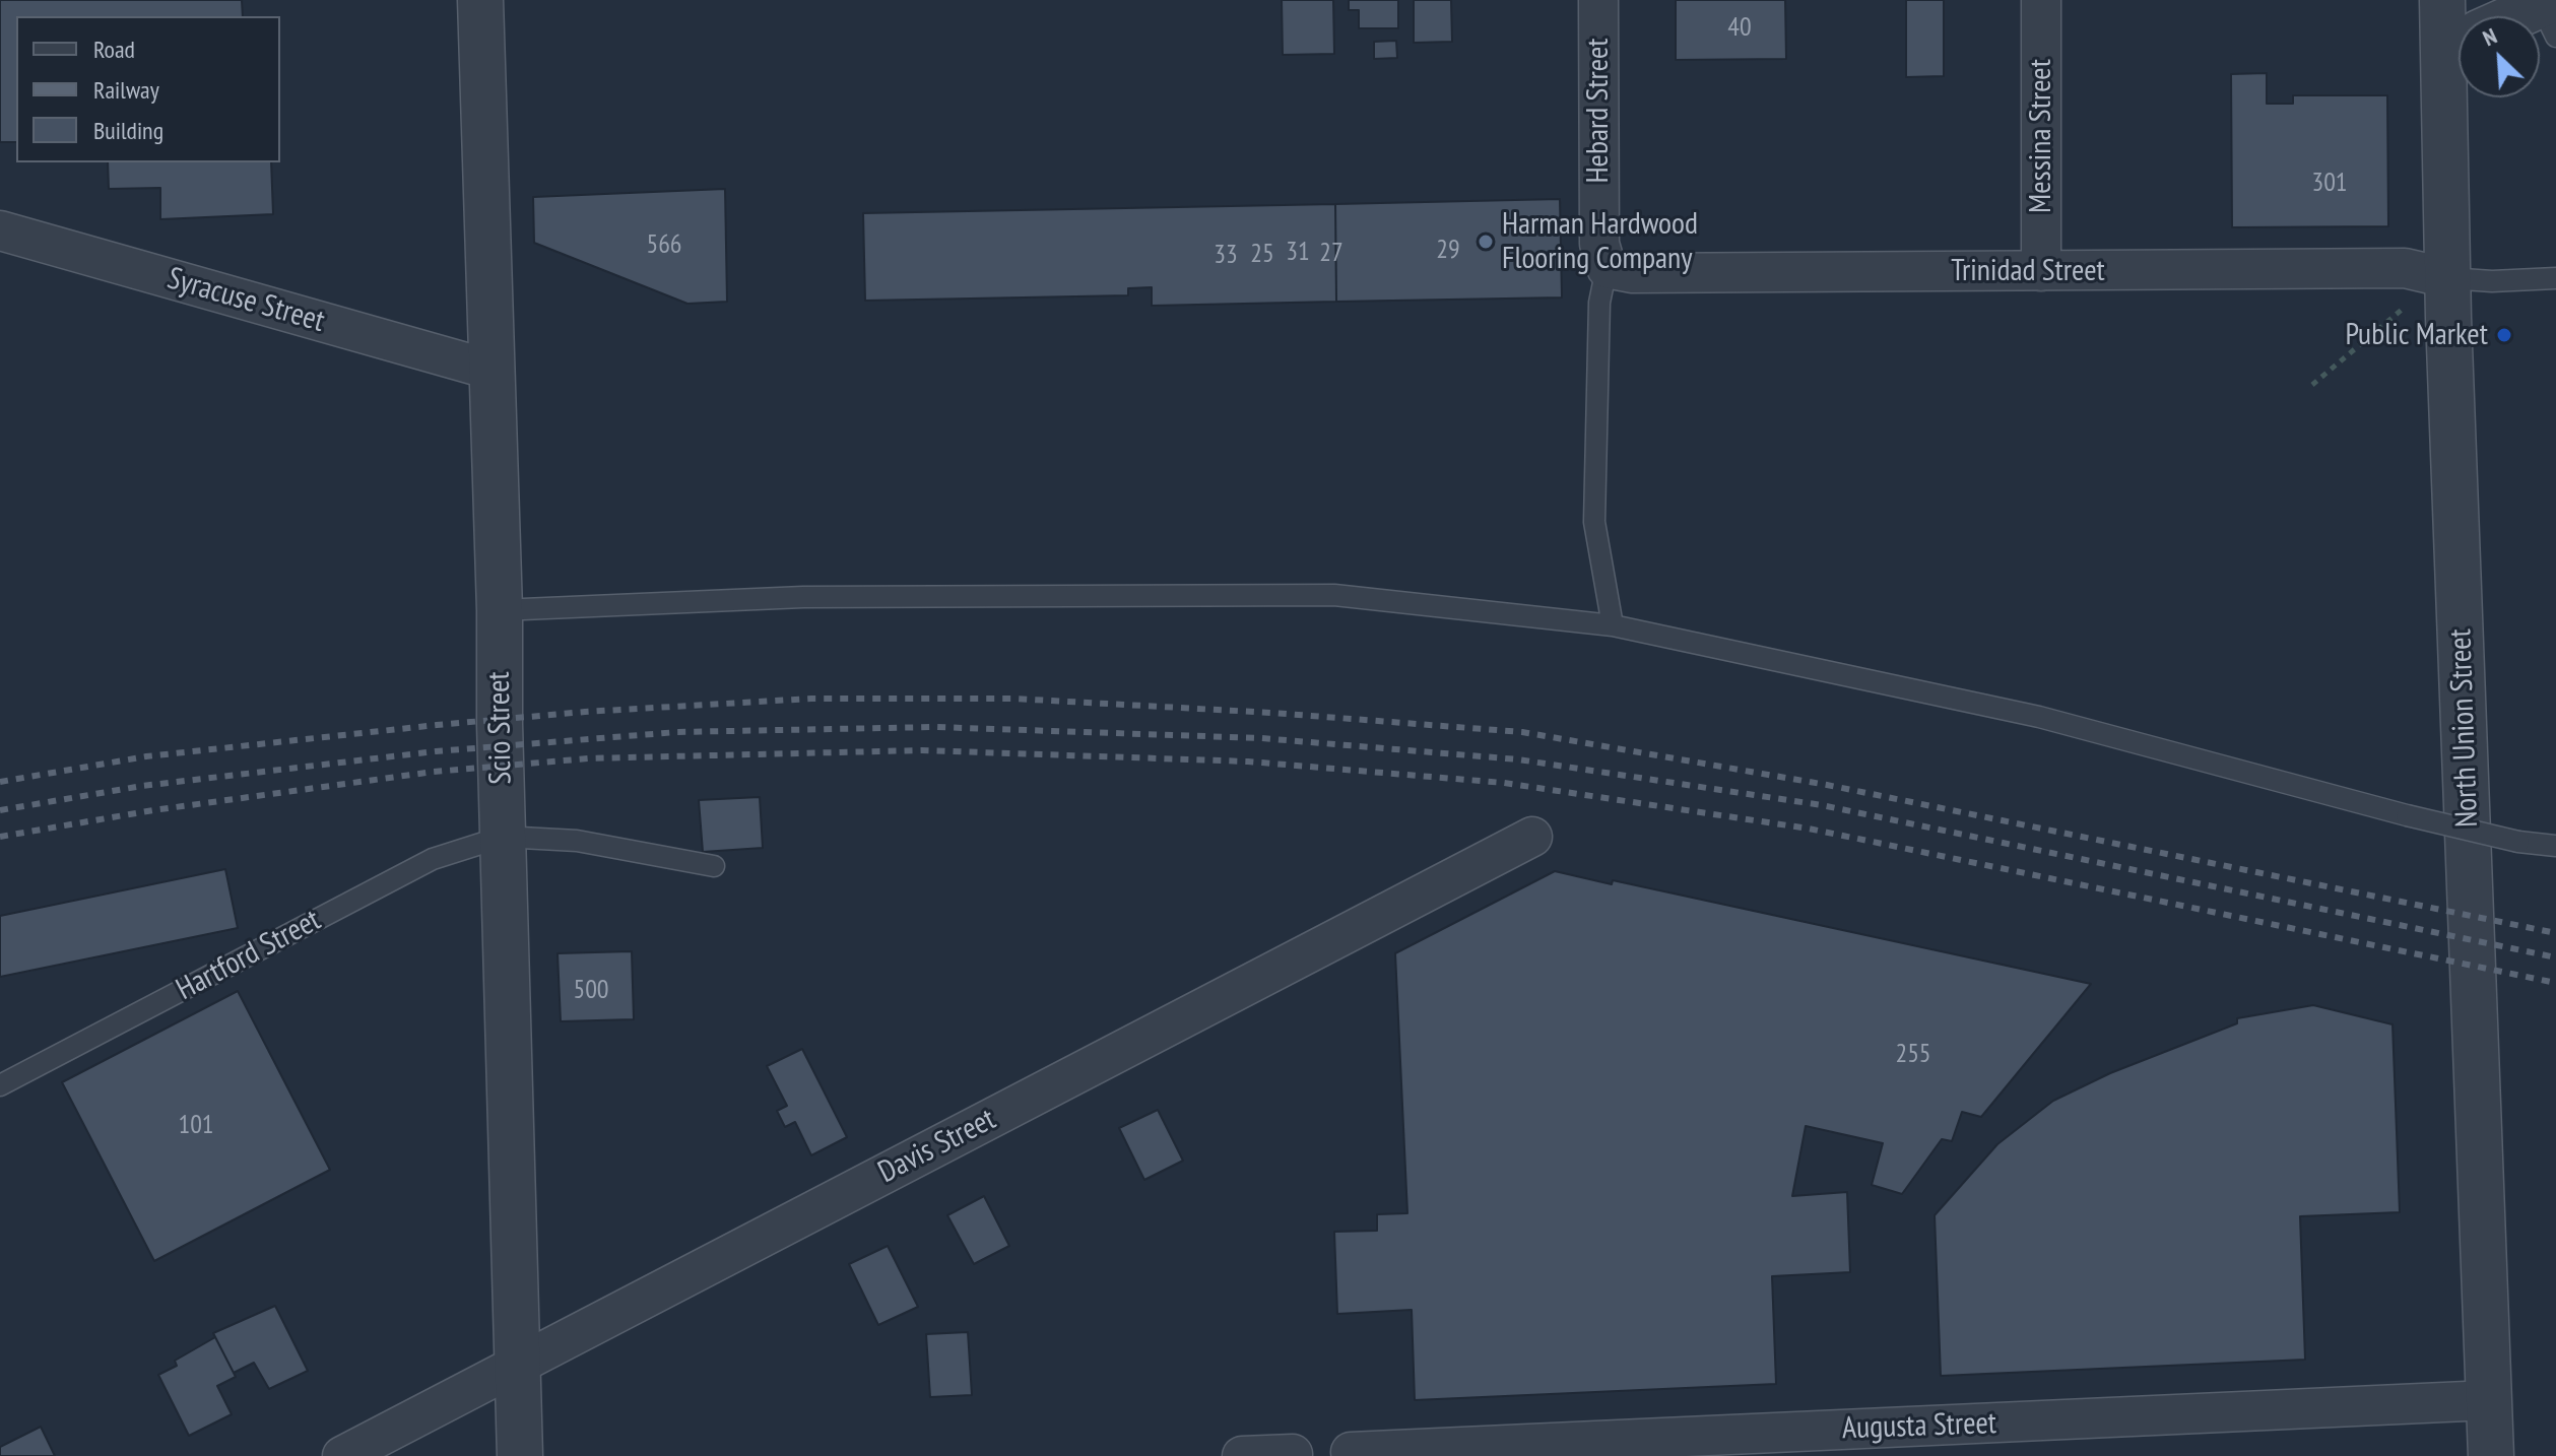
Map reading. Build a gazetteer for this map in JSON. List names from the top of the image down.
{
  "streets": {
    "street": [
      "Hebard Street",
      "Messina Street",
      "Trinidad Street",
      "Syracuse Street",
      "Scio Street",
      "North Union Street",
      "Davis Street",
      "Augusta Street"
    ],
    "lane": ["Hartford Street"]
  },
  "crossings": [
    ["Hebard Street", "Trinidad Street"],
    ["Messina Street", "Trinidad Street"],
    ["Trinidad Street", "North Union Street"],
    ["Syracuse Street", "Scio Street"],
    ["Scio Street", "Hartford Street"],
    ["Scio Street", "Davis Street"],
    ["North Union Street", "Augusta Street"]
  ],
  "places": ["Harman Hardwood Flooring Company", "Public Market"],
  "house_numbers": [
    "40",
    "301",
    "566",
    "29",
    "31",
    "27",
    "25",
    "33",
    "500",
    "255",
    "101"
  ],
  "legend": ["Road", "Railway", "Building"],
  "north": "top left"
}
